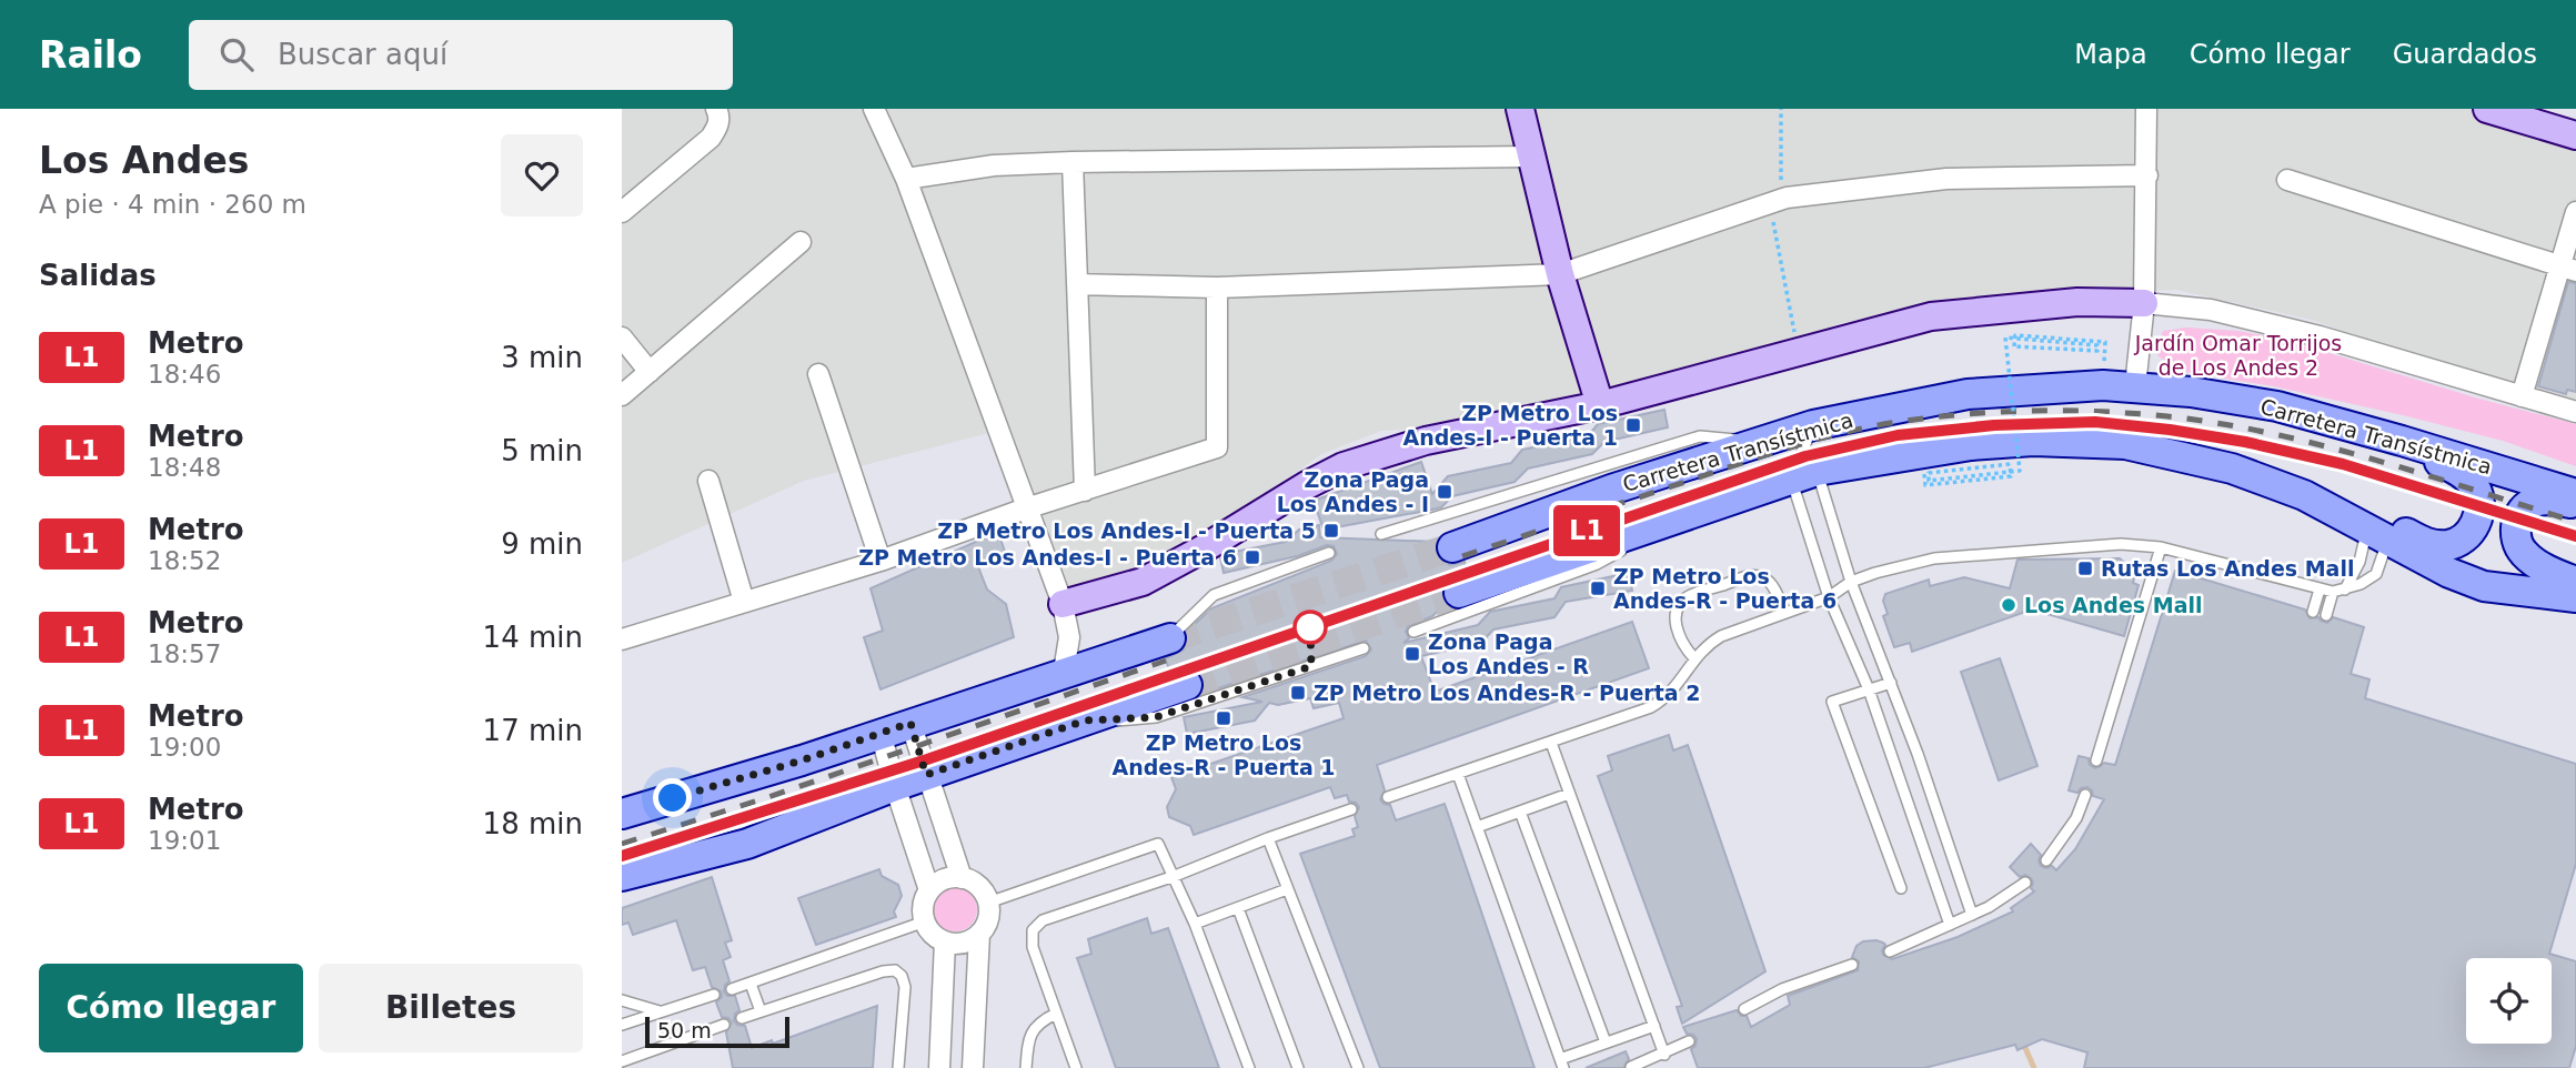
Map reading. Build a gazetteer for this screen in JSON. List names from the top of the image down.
{
  "streets": {
    "main road": ["Carretera Transístmica"]
  },
  "parks": ["Jardín Omar Torrijos de Los Andes 2"],
  "places": {
    "transit": [
      "ZP Metro Los Andes-I - Puerta 1",
      "Zona Paga Los Andes - I",
      "ZP Metro Los Andes-I - Puerta 5",
      "ZP Metro Los Andes-I - Puerta 6",
      "Rutas Los Andes Mall",
      "ZP Metro Los Andes-R - Puerta 6",
      "Zona Paga Los Andes - R",
      "ZP Metro Los Andes-R - Puerta 2",
      "ZP Metro Los Andes-R - Puerta 1"
    ],
    "other": ["Los Andes Mall"]
  },
  "lines": ["metro line L1"],
  "scale_bar": "50 m",
  "page": {
    "header": "Railo",
    "search": "Buscar aquí",
    "nav": ["Mapa", "Cómo llegar", "Guardados"],
    "heading": [
      ["Los Andes", "A pie · 4 min · 260 m"],
      "Salidas"
    ],
    "on_map": "L1",
    "list": [
      {
        "mark": "L1",
        "name": "Metro",
        "note": "18:46",
        "value": "3 min"
      },
      {
        "mark": "L1",
        "name": "Metro",
        "note": "18:48",
        "value": "5 min"
      },
      {
        "mark": "L1",
        "name": "Metro",
        "note": "18:52",
        "value": "9 min"
      },
      {
        "mark": "L1",
        "name": "Metro",
        "note": "18:57",
        "value": "14 min"
      },
      {
        "mark": "L1",
        "name": "Metro",
        "note": "19:00",
        "value": "17 min"
      },
      {
        "mark": "L1",
        "name": "Metro",
        "note": "19:01",
        "value": "18 min"
      }
    ],
    "buttons": ["Cómo llegar", "Billetes"],
    "scale": "50 m"
  }
}
